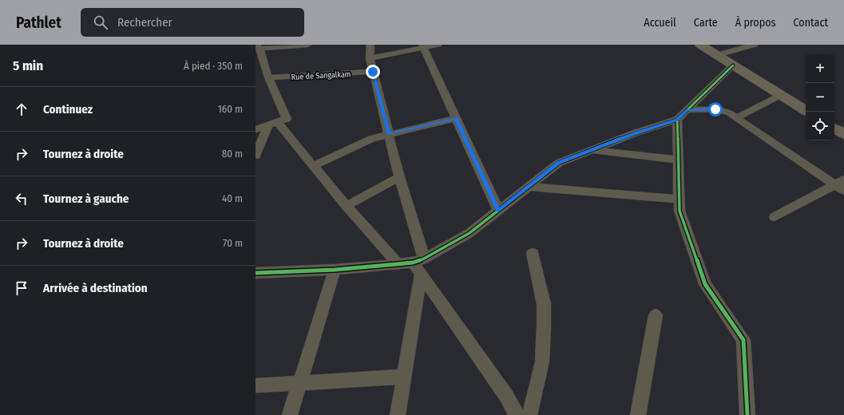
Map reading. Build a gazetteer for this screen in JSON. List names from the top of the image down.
{
  "streets": {
    "street": ["Rue de Sangalkam"]
  },
  "page": {
    "header": "Pathlet",
    "search": "Rechercher",
    "nav": [
      "Accueil",
      "Carte",
      "À propos",
      "Contact"
    ],
    "heading": ["5 min", "À pied · 350 m"],
    "map_buttons": ["+", "−"],
    "list": [
      ["Continuez", "160 m"],
      ["Tournez à droite", "80 m"],
      ["Tournez à gauche", "40 m"],
      ["Tournez à droite", "70 m"],
      "Arrivée à destination"
    ]
  }
}
